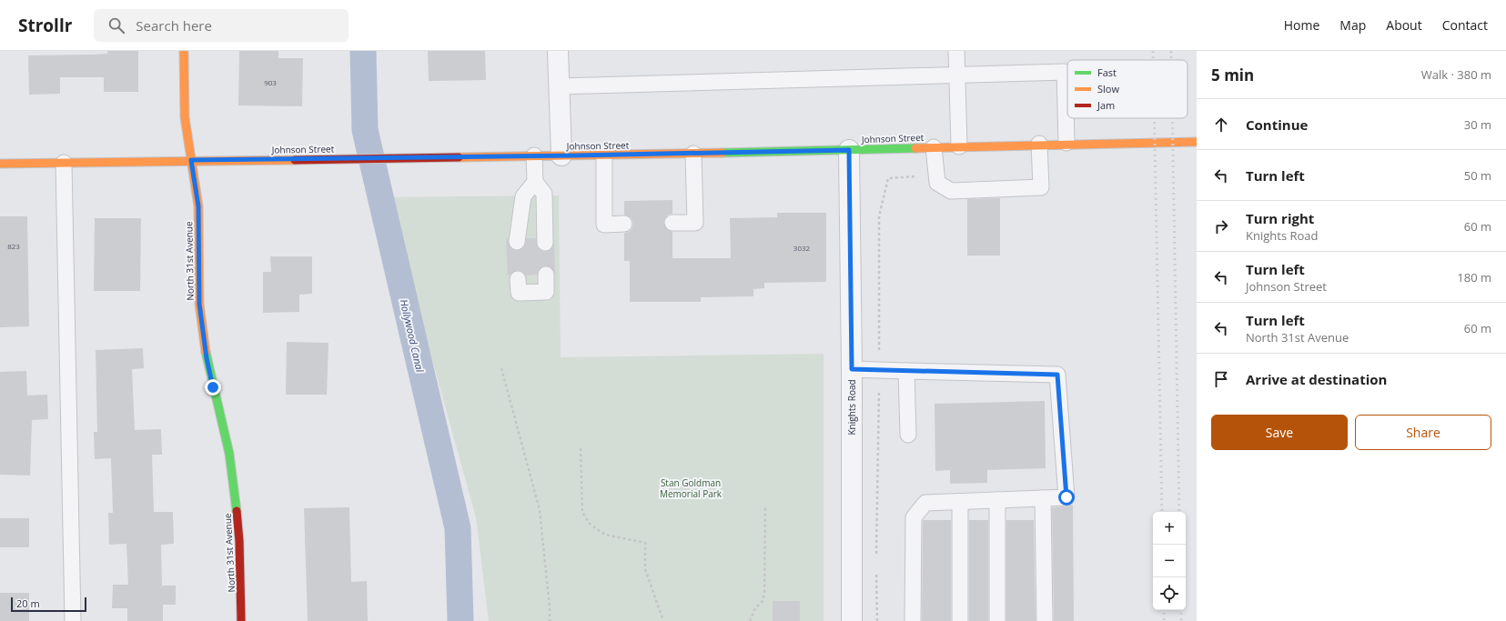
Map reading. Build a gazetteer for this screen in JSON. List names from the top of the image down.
{
  "streets": {
    "street": ["Johnson Street", "North 31st Avenue", "Knights Road"]
  },
  "crossings": [
    ["Johnson Street", "North 31st Avenue"],
    ["Johnson Street", "Knights Road"]
  ],
  "water": ["Hollywood Canal"],
  "parks": ["Stan Goldman Memorial Park"],
  "house_numbers": ["903", "823", "3032"],
  "legend": ["Fast", "Slow", "Jam"],
  "scale_bar": "20 m",
  "page": {
    "header": "Strollr",
    "search": "Search here",
    "nav": [
      "Home",
      "Map",
      "About",
      "Contact"
    ],
    "heading": ["5 min", "Walk · 380 m"],
    "list": [
      ["Continue", "30 m"],
      ["Turn left", "50 m"],
      ["Turn right", "Knights Road", "60 m"],
      ["Turn left", "Johnson Street", "180 m"],
      ["Turn left", "North 31st Avenue", "60 m"],
      "Arrive at destination"
    ],
    "buttons": ["Save", "Share"],
    "map_buttons": ["+", "−"],
    "scale": "20 m"
  }
}
